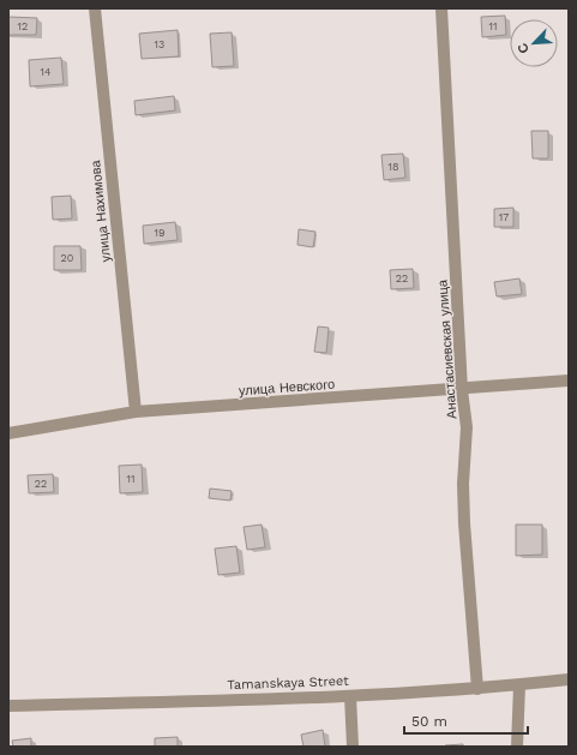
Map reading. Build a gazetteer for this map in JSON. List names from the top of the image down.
{
  "streets": {
    "street": [
      "улица Нахимова",
      "Анастасиевская улица",
      "улица Невского",
      "Tamanskaya Street"
    ]
  },
  "crossings": [
    ["улица Нахимова", "улица Невского"],
    ["Анастасиевская улица", "улица Невского"],
    ["Анастасиевская улица", "Tamanskaya Street"]
  ],
  "house_numbers": [
    "12",
    "11",
    "13",
    "14",
    "18",
    "17",
    "19",
    "20",
    "22",
    "11",
    "22"
  ],
  "scale_bar": "50 m",
  "north": "bottom left"
}
